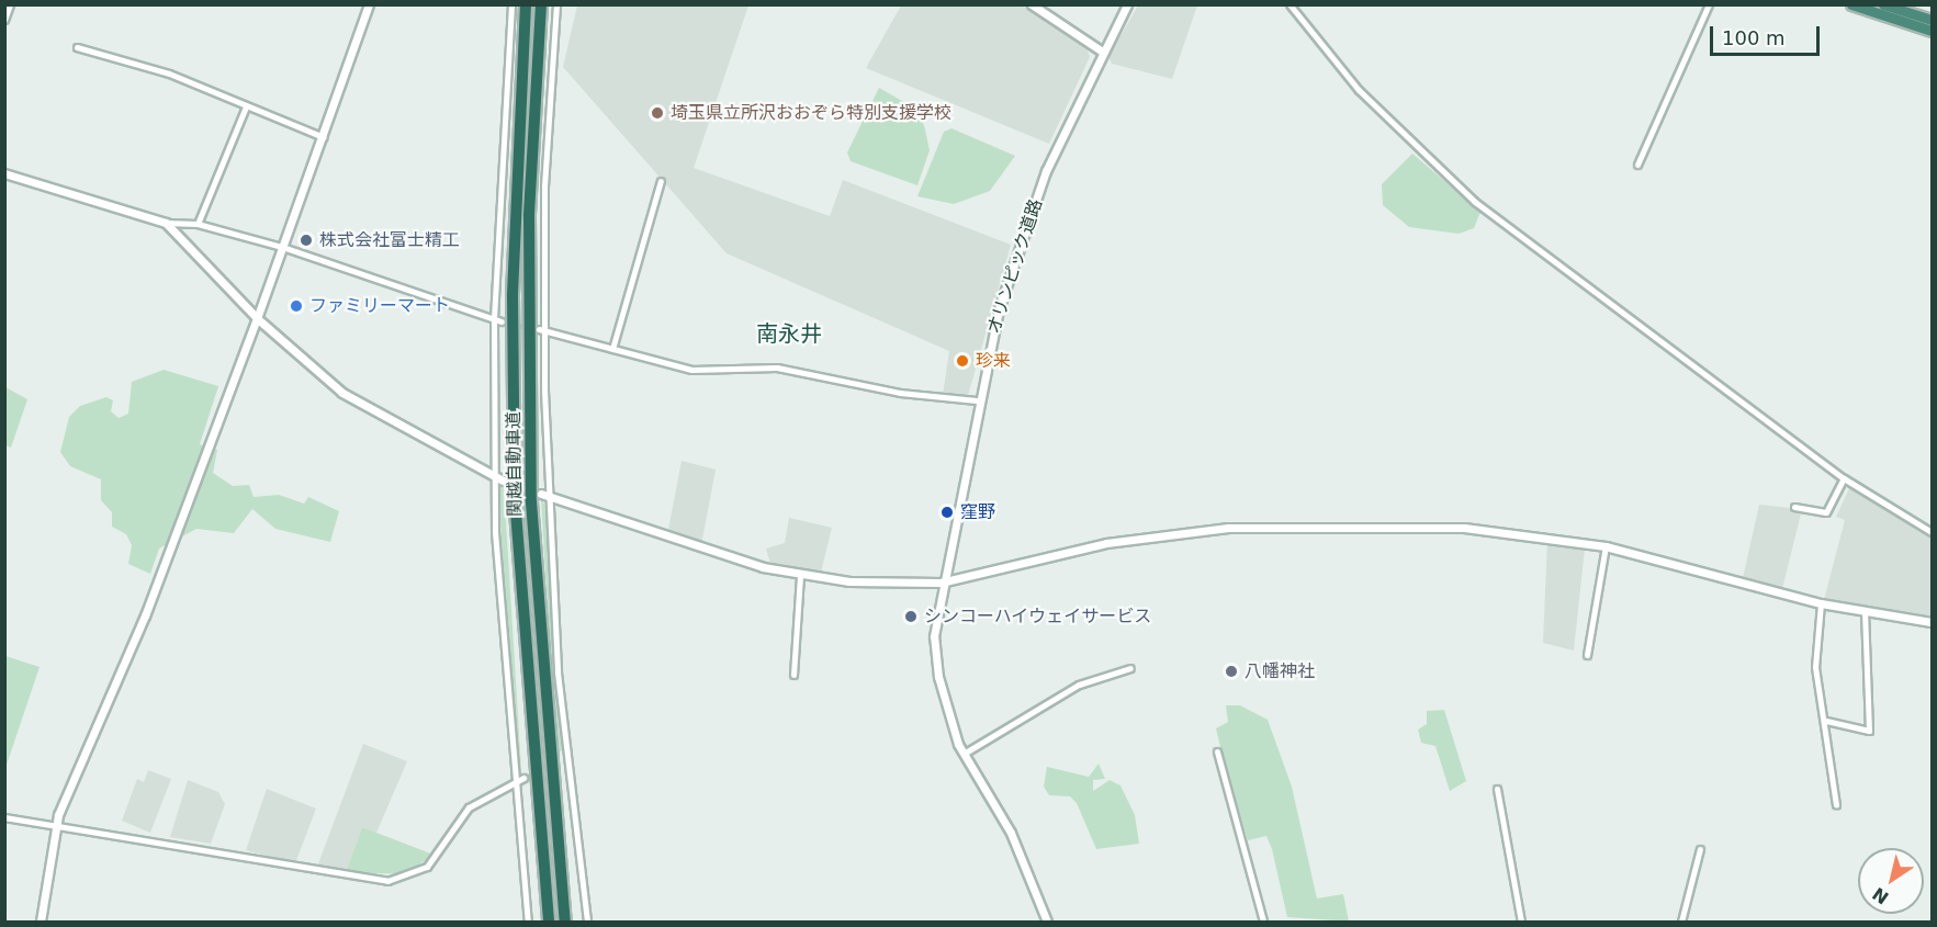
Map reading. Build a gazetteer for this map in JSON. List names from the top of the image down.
{
  "streets": {
    "highway": ["関越自動車道"],
    "street": ["オリンピック道路"]
  },
  "districts": ["南永井"],
  "places": [
    "埼玉県立所沢おおぞら特別支援学校",
    "株式会社富士精工",
    "ファミリーマート",
    "珍来",
    "窪野",
    "シンコーハイウェイサービス",
    "八幡神社"
  ],
  "scale_bar": "100 m",
  "north": "bottom left"
}
